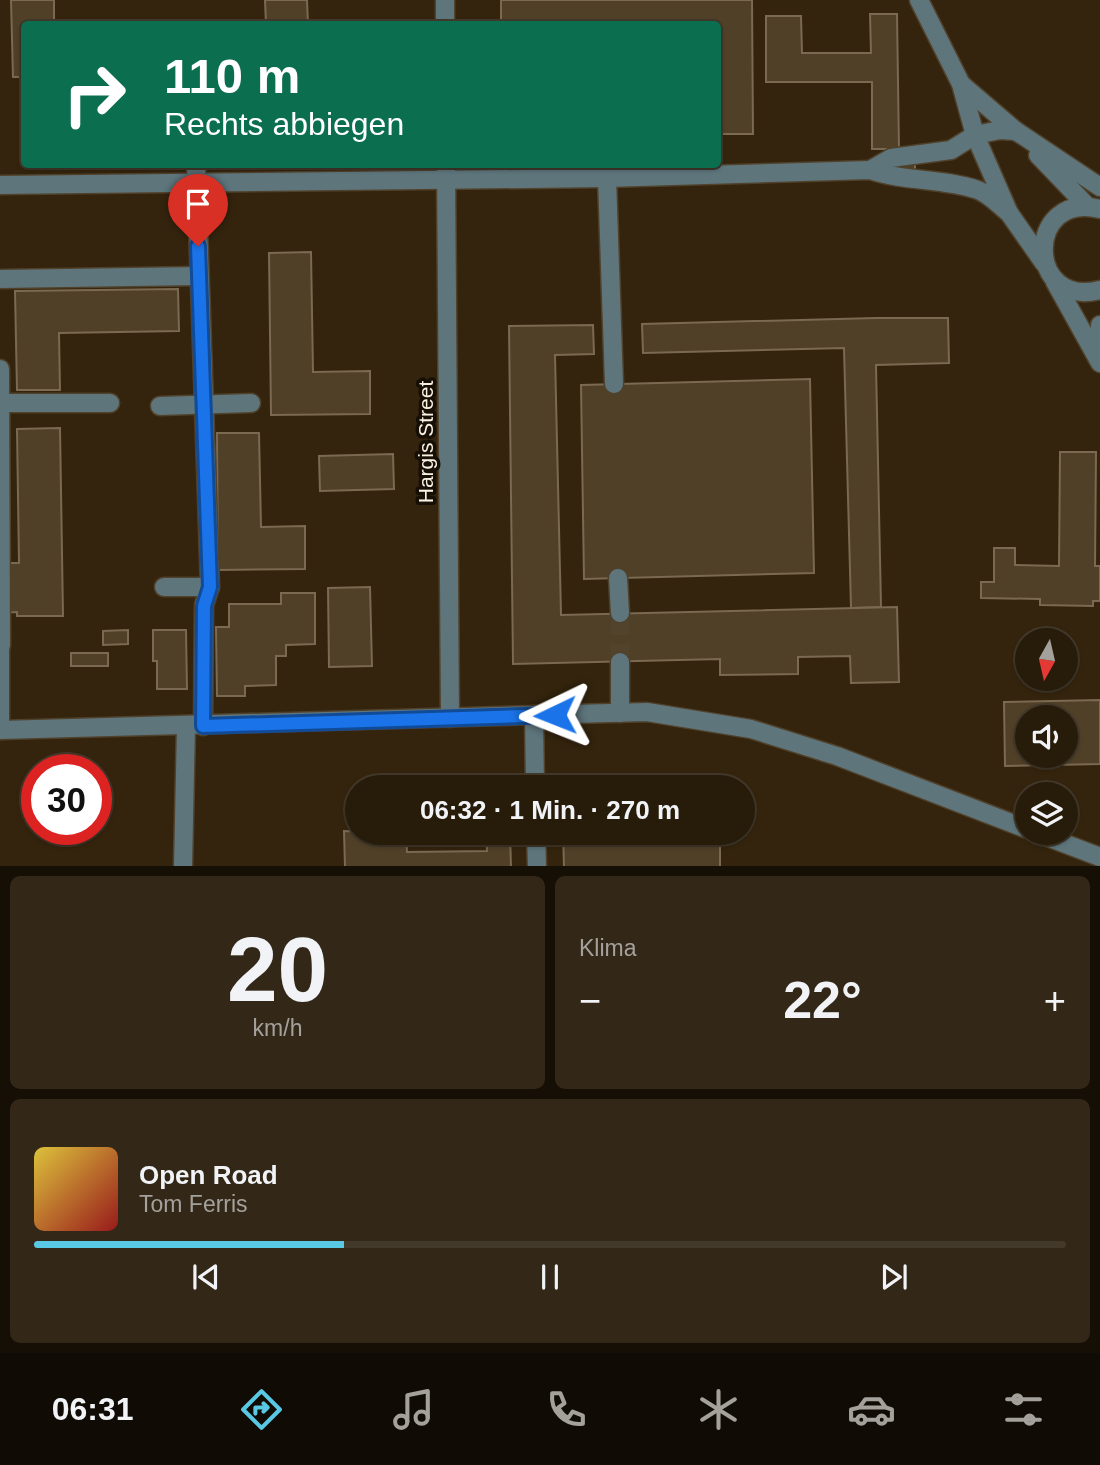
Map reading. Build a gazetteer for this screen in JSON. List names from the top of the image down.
{
  "streets": {
    "street": ["Hargis Street"]
  },
  "north": "bottom",
  "page": {
    "turn": ["110 m", "Rechts abbiegen"],
    "limit": "30",
    "trip": "06:32 · 1 Min. · 270 m",
    "tile": [
      ["20", "km/h"],
      "Klima"
    ],
    "heat": ["−", "22°", "+"],
    "song": ["Open Road", "Tom Ferris"],
    "tabs": "06:31"
  }
}
